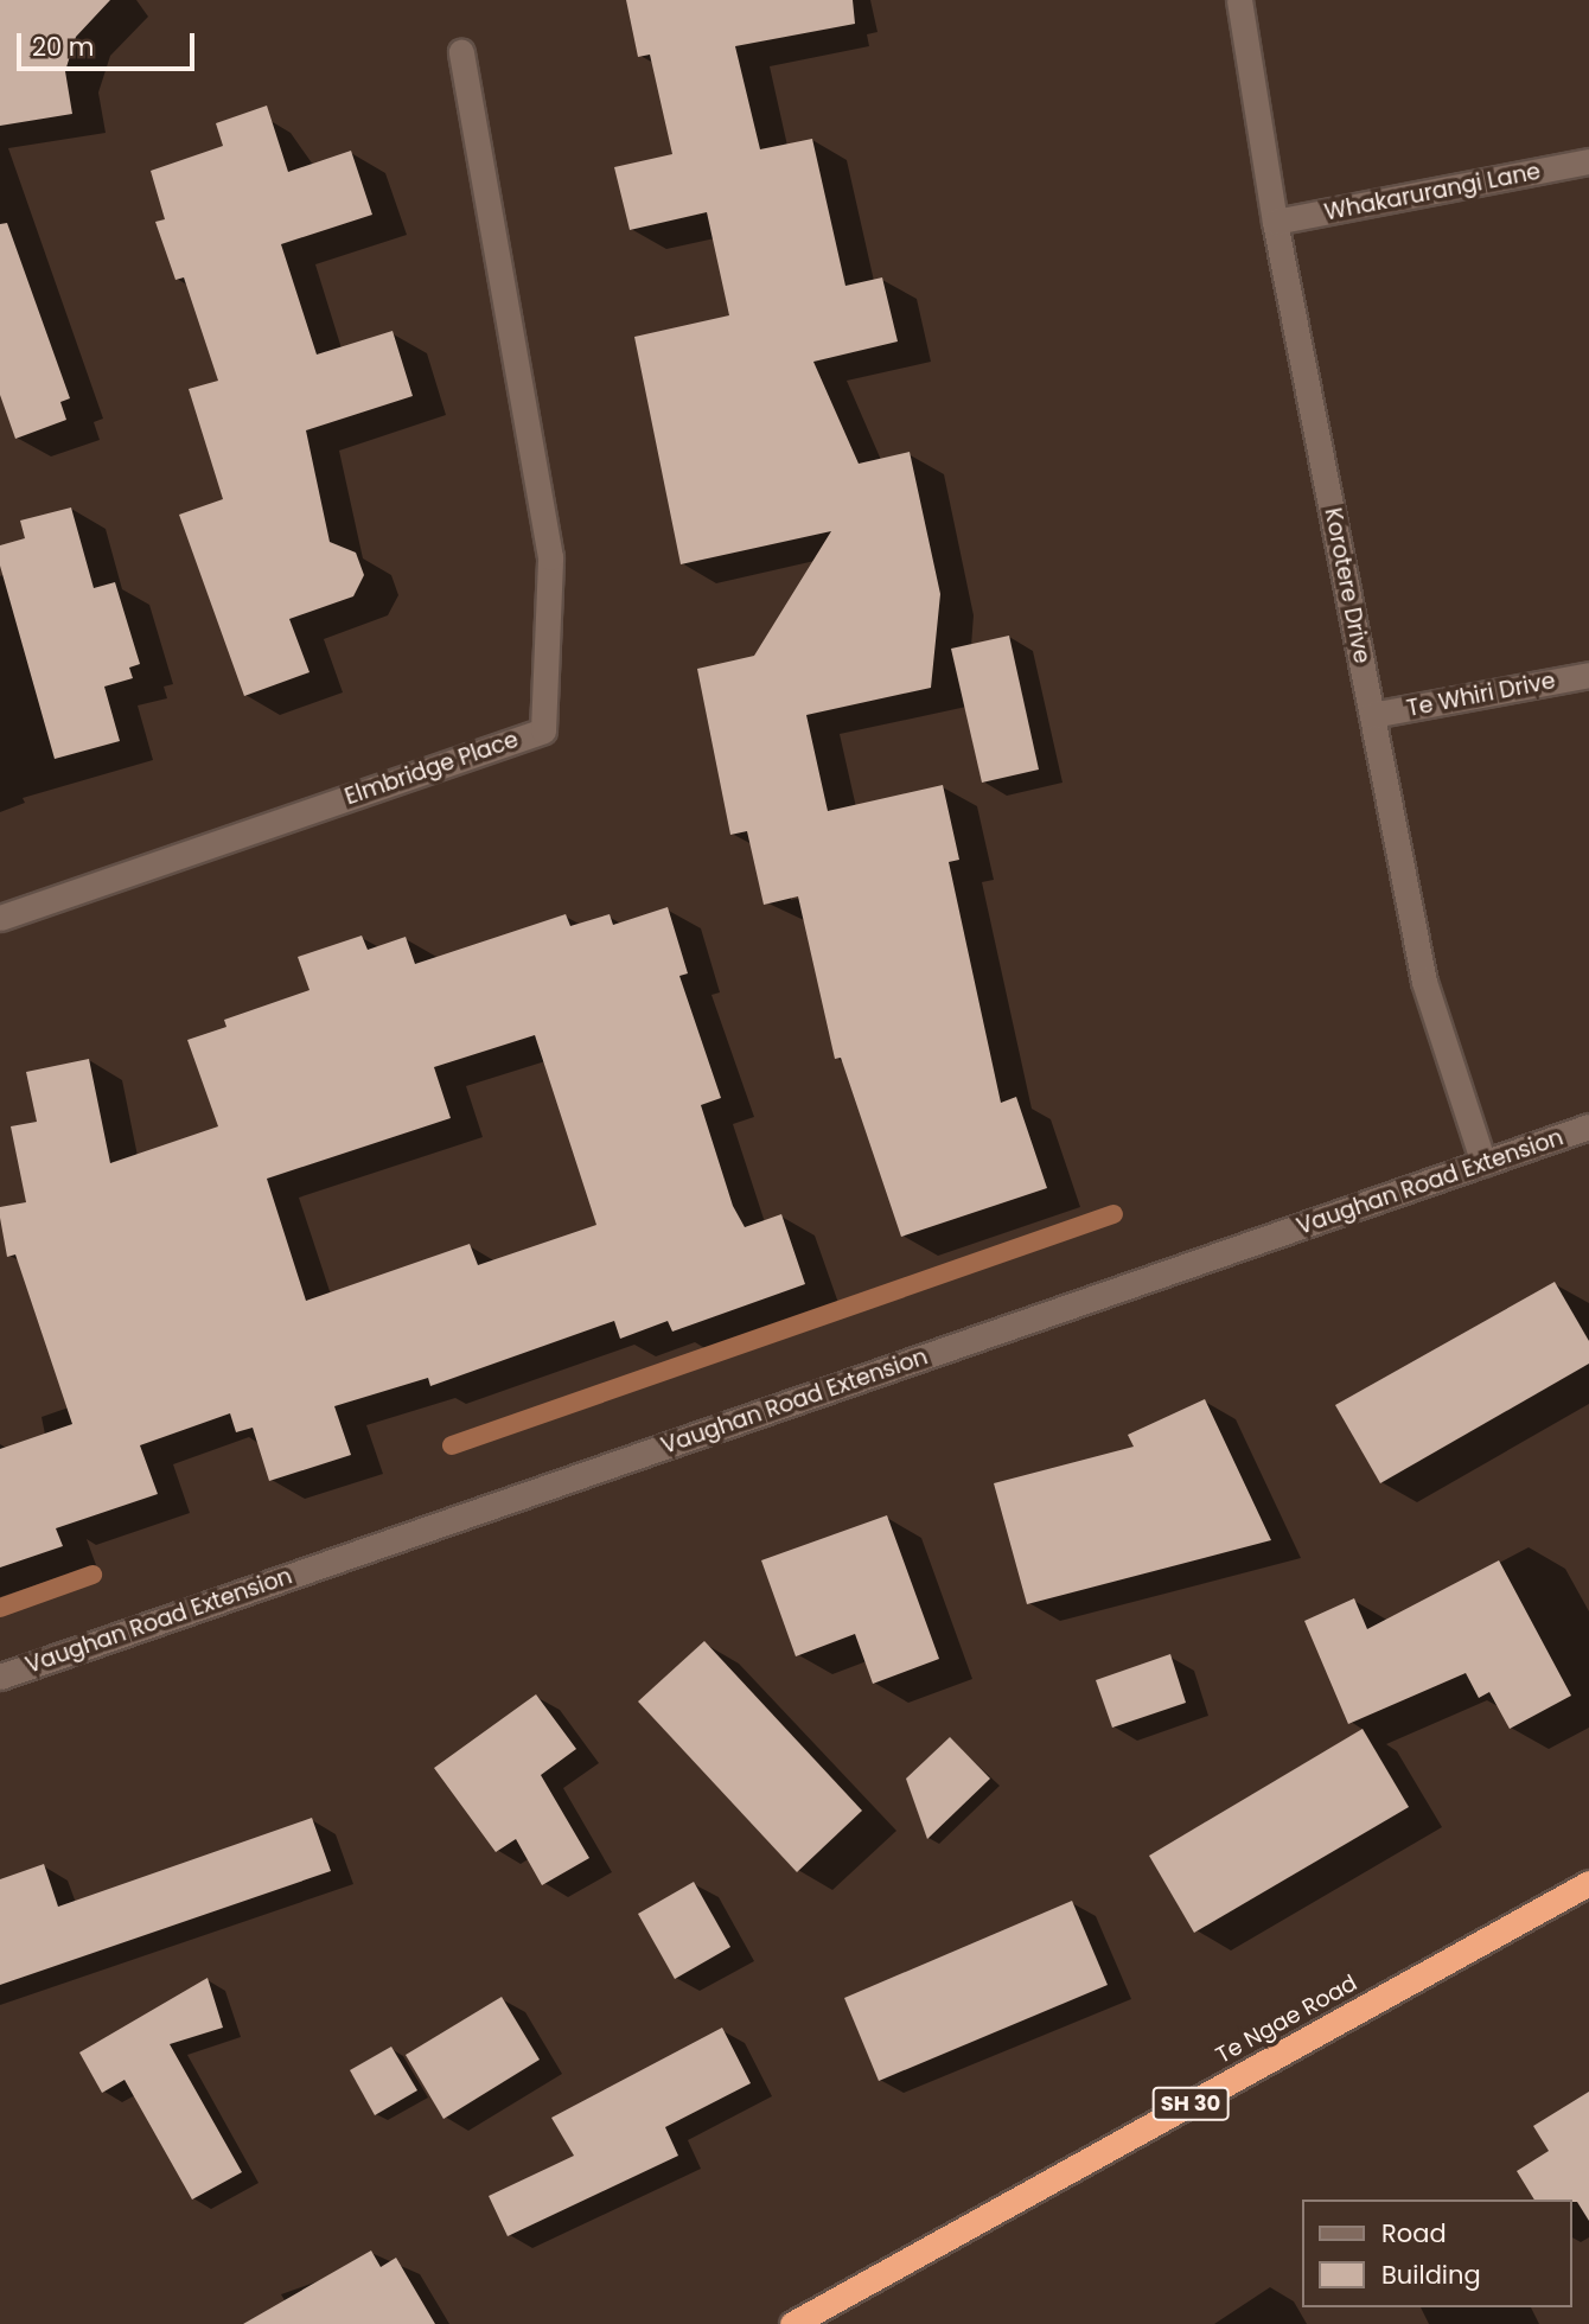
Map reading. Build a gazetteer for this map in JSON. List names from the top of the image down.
{
  "streets": {
    "highway": ["Te Ngae Road", "SH 30"],
    "street": [
      "Whakarurangi Lane",
      "Korotere Drive",
      "Te Whiri Drive",
      "Elmbridge Place",
      "Vaughan Road Extension"
    ]
  },
  "crossings": [
    ["Whakarurangi Lane", "Korotere Drive"],
    ["Korotere Drive", "Te Whiri Drive"],
    ["Korotere Drive", "Vaughan Road Extension"]
  ],
  "legend": ["Road", "Building"],
  "scale_bar": "20 m"
}
